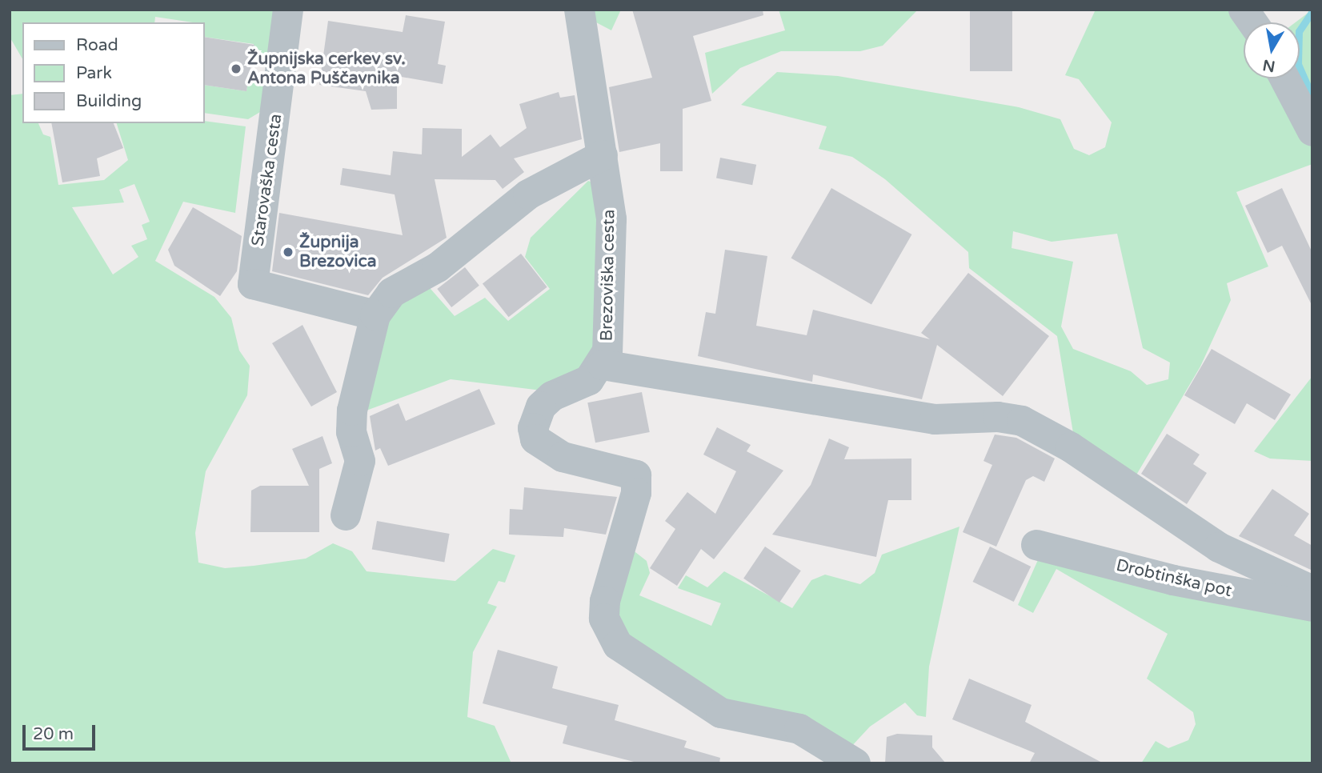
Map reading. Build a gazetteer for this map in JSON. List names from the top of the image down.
{
  "streets": {
    "street": ["Starovaška cesta", "Brezoviška cesta", "Drobtinška pot"]
  },
  "places": ["Župnijska cerkev sv. Antona Puščavnika", "Župnija Brezovica"],
  "legend": ["Road", "Park", "Building"],
  "scale_bar": "20 m",
  "north": "bottom"
}
